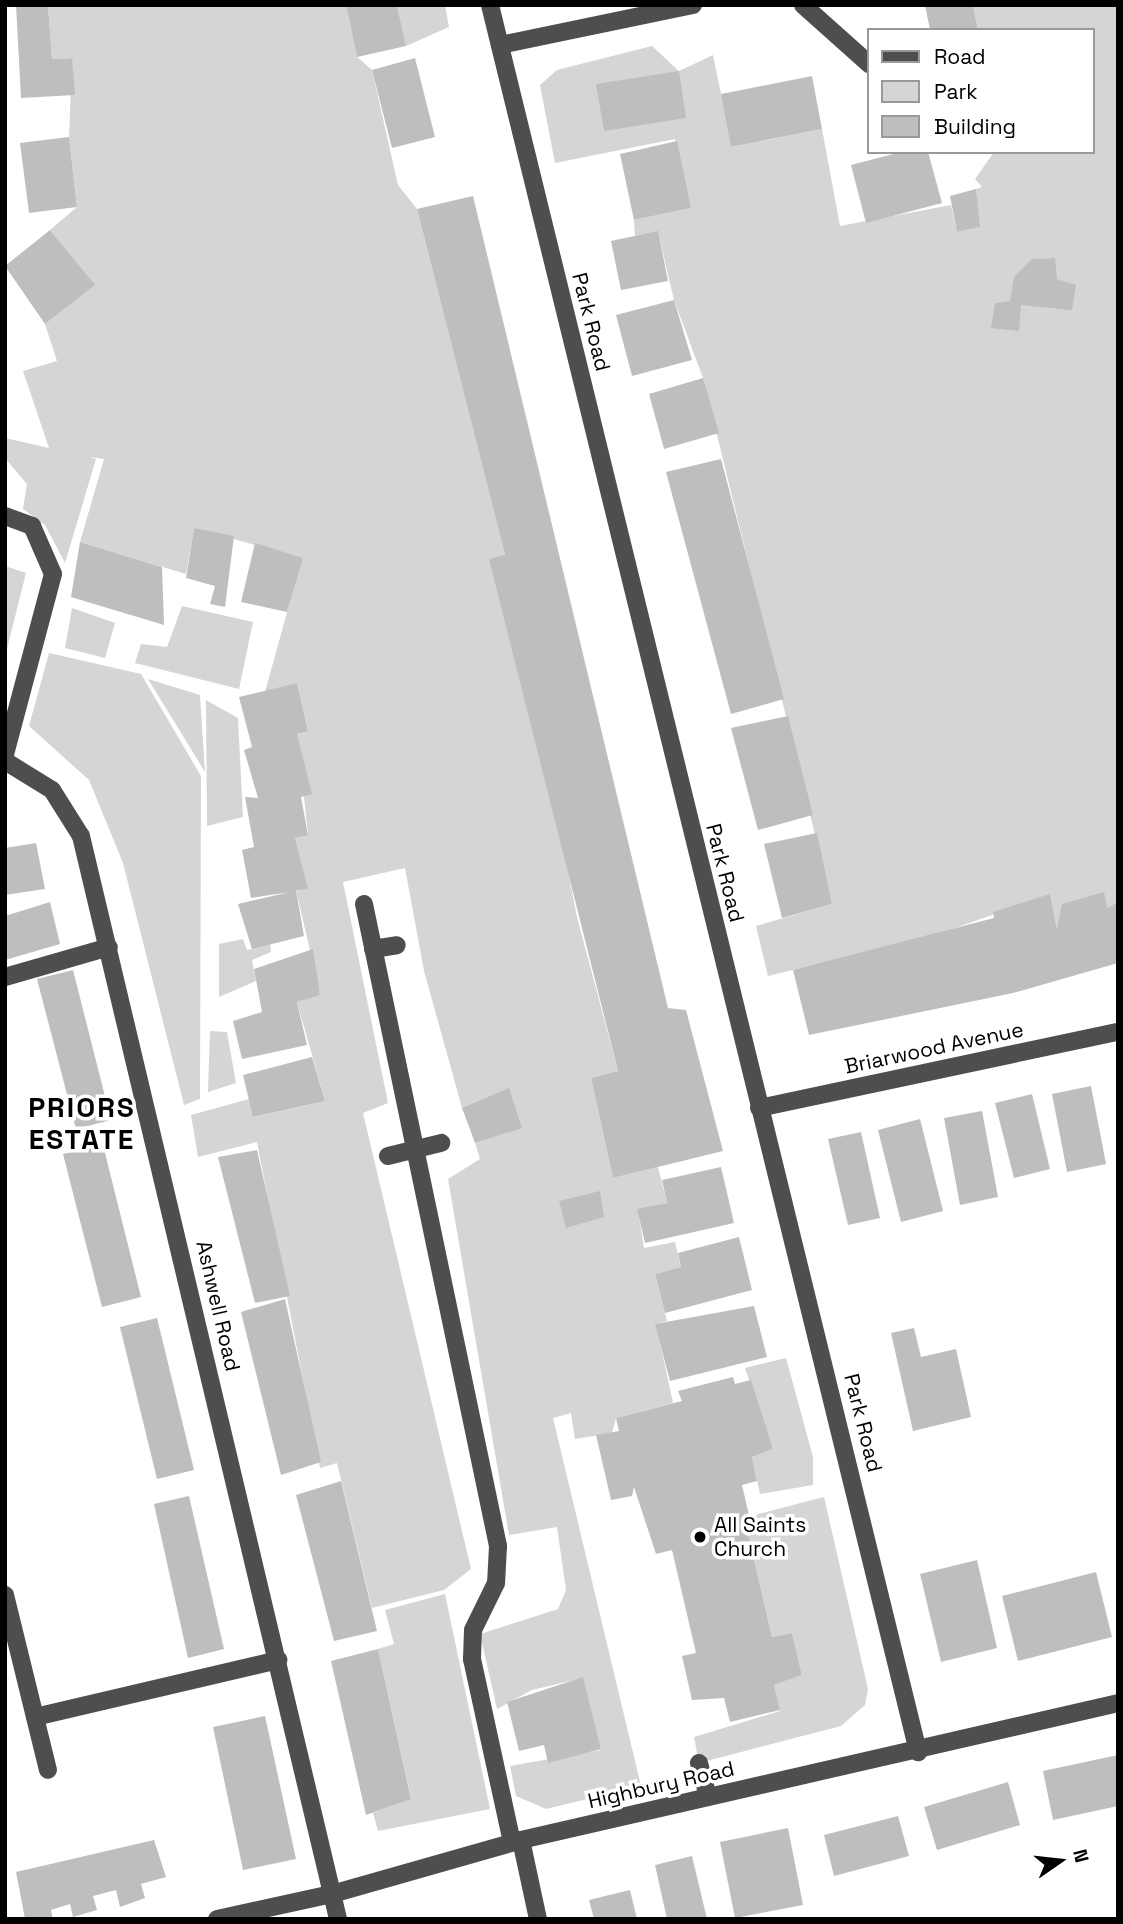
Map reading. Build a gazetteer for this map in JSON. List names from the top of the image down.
{
  "streets": {
    "street": [
      "Park Road",
      "Briarwood Avenue",
      "Ashwell Road",
      "Highbury Road"
    ]
  },
  "crossings": [
    ["Park Road", "Briarwood Avenue"],
    ["Park Road", "Highbury Road"],
    ["Ashwell Road", "Highbury Road"]
  ],
  "districts": ["PRIORS ESTATE"],
  "places": ["All Saints Church"],
  "legend": ["Road", "Park", "Building"],
  "north": "right"
}
